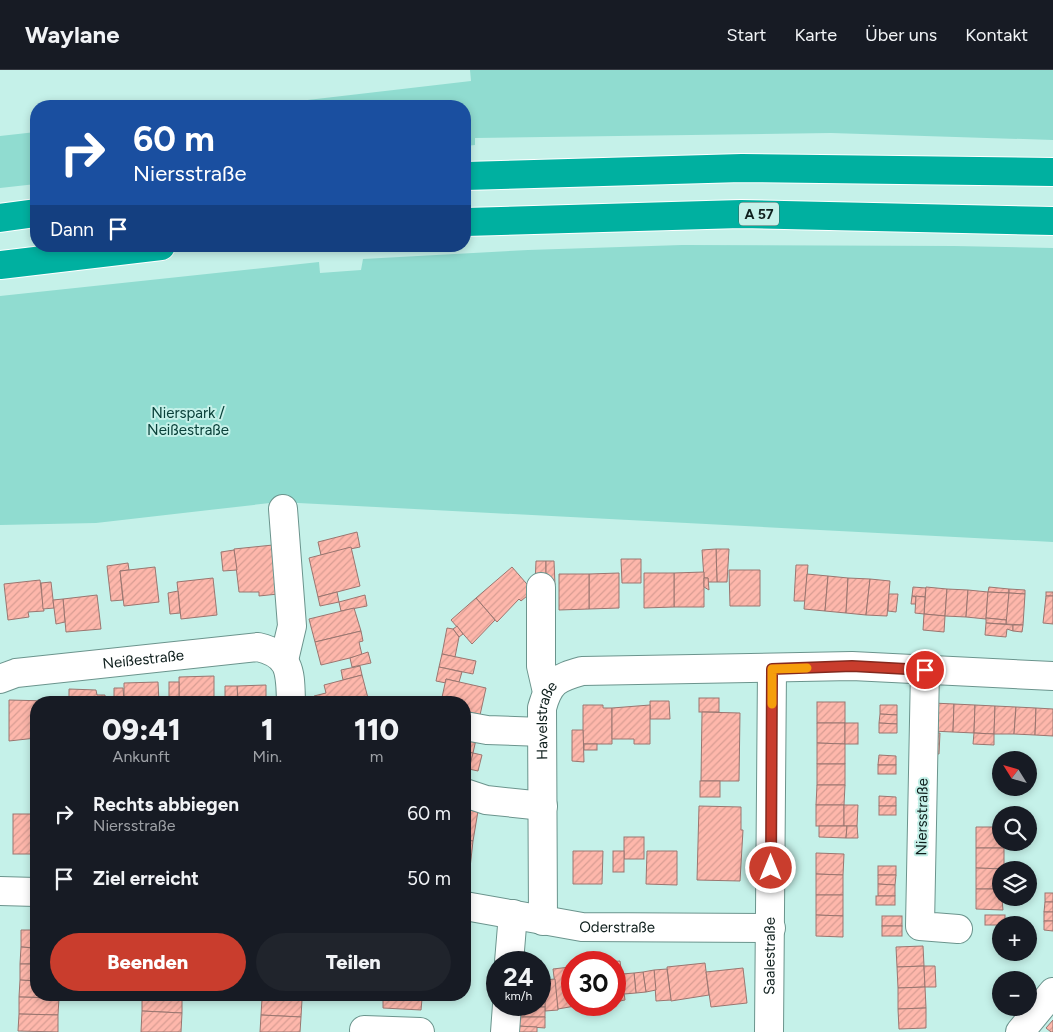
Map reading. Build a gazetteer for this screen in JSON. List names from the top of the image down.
{
  "streets": {
    "highway": ["A 57"],
    "street": [
      "Neißestraße",
      "Havelstraße",
      "Niersstraße",
      "Oderstraße",
      "Saalestraße"
    ]
  },
  "crossings": [
    ["Havelstraße", "Oderstraße"],
    ["Havelstraße", "Saalestraße"],
    ["Oderstraße", "Saalestraße"]
  ],
  "parks": ["Nierspark / Neißestraße"],
  "north": "top left",
  "page": {
    "header": "Waylane",
    "nav": [
      "Start",
      "Karte",
      "Über uns",
      "Kontakt"
    ],
    "turn": ["60 m", "Niersstraße"],
    "then": "Dann",
    "eta": [
      "09:41",
      "Ankunft",
      "1",
      "Min.",
      "110",
      "m"
    ],
    "map_buttons": ["+", "−"],
    "list": [
      {
        "name": "Rechts abbiegen",
        "note": "Niersstraße",
        "value": "60 m"
      },
      {
        "name": "Ziel erreicht",
        "value": "50 m"
      }
    ],
    "buttons": ["Beenden", "Teilen"],
    "speed": "24 km/h",
    "limit": "30"
  }
}
